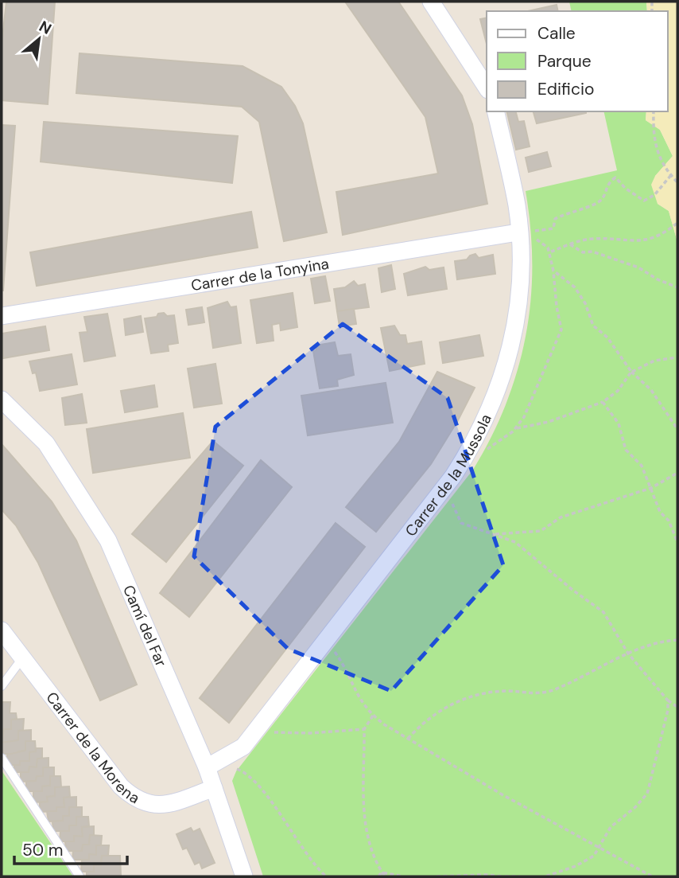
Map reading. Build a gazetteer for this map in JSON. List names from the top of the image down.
{
  "streets": {
    "street": [
      "Carrer de la Tonyina",
      "Carrer de la Mussola",
      "Camí del Far",
      "Carrer de la Morena"
    ]
  },
  "crossings": [
    ["Carrer de la Tonyina", "Carrer de la Mussola"],
    ["Carrer de la Mussola", "Camí del Far"],
    ["Camí del Far", "Carrer de la Morena"]
  ],
  "legend": ["Calle", "Parque", "Edificio"],
  "scale_bar": "50 m",
  "north": "top right"
}
